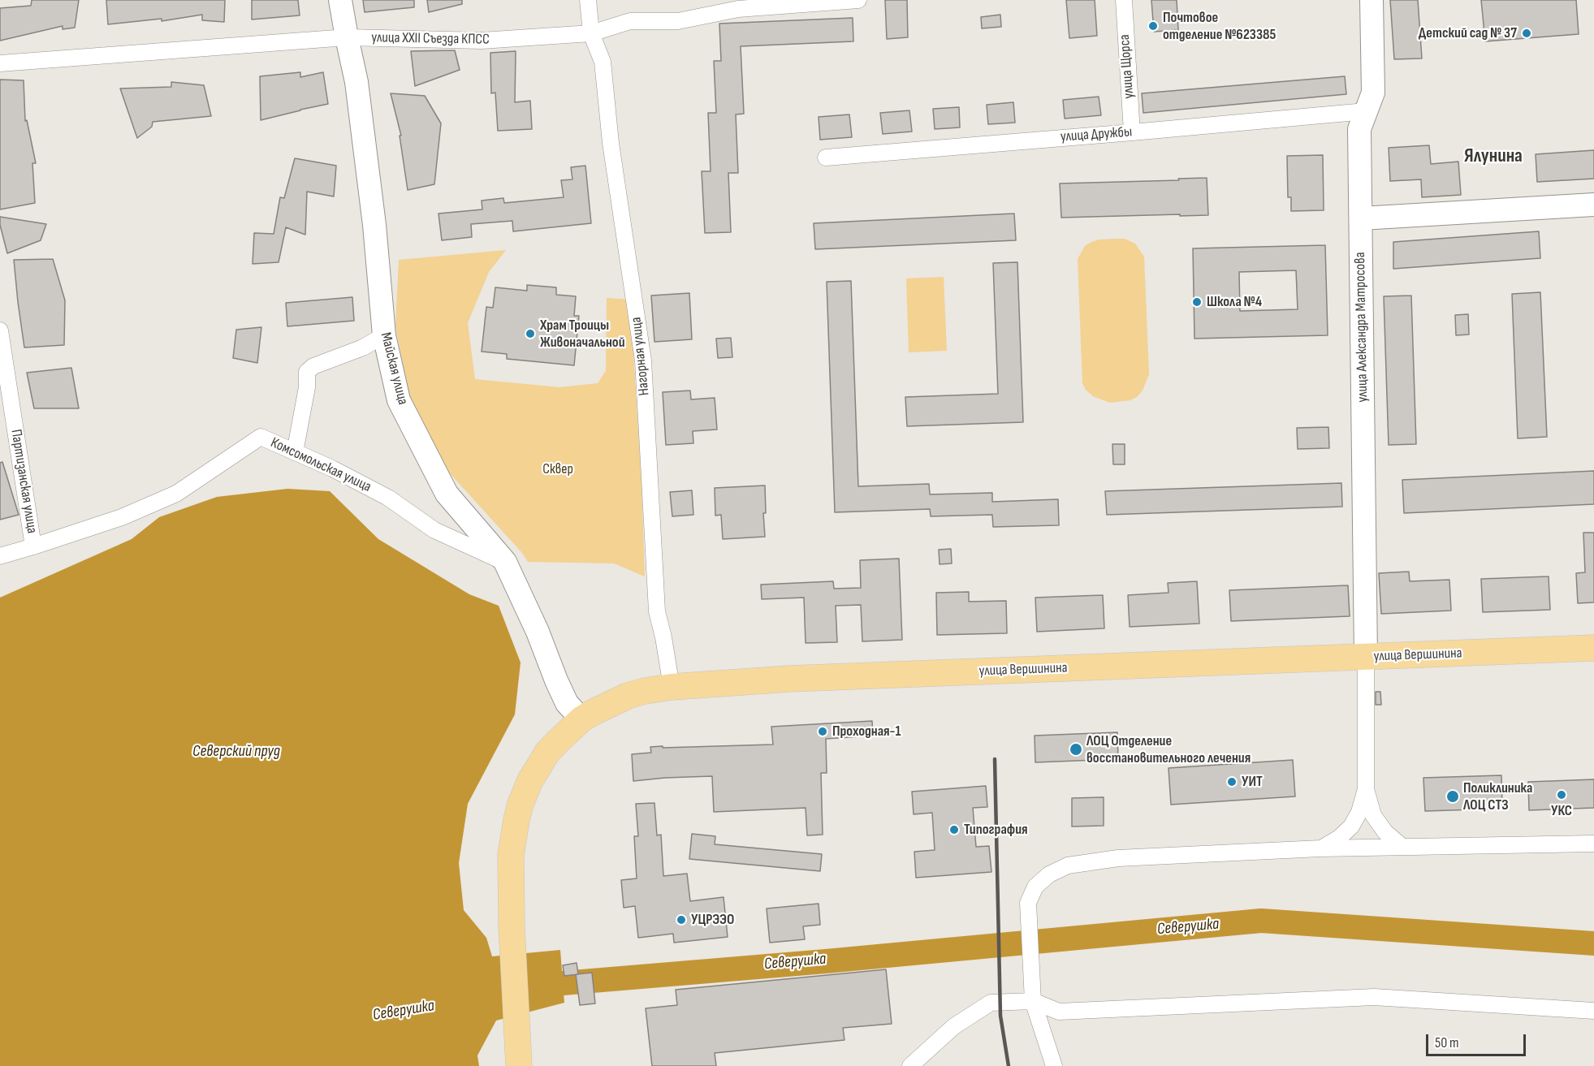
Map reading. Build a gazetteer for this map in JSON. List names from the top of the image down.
{
  "streets": {
    "main road": ["улица Вершинина"],
    "street": [
      "улица XXII Съезда КПСС",
      "улица Щорса",
      "улица Дружбы",
      "улица Александра Матросова",
      "Нагорная улица",
      "Майская улица",
      "Комсомольская улица",
      "Партизанская улица"
    ]
  },
  "crossings": [
    ["улица XXII Съезда КПСС", "Нагорная улица"],
    ["улица XXII Съезда КПСС", "Майская улица"],
    ["улица Щорса", "улица Дружбы"],
    ["улица Дружбы", "улица Александра Матросова"],
    ["улица Александра Матросова", "улица Вершинина"],
    ["Нагорная улица", "улица Вершинина"],
    ["Майская улица", "Комсомольская улица"],
    ["Майская улица", "улица Вершинина"],
    ["Комсомольская улица", "Партизанская улица"]
  ],
  "districts": ["Ялунина"],
  "water": ["Северский пруд", "Северушка"],
  "parks": ["Сквер"],
  "places": [
    "Почтовое отделение №623385",
    "Детский сад № 37",
    "Школа №4",
    "Храм Троицы Живоначальной",
    "Проходная-1",
    "ЛОЦ Отделение восстановительного лечения",
    "УИТ",
    "УКС",
    "Поликлиника ЛОЦ СТЗ",
    "Типография",
    "УЦРЭЭО"
  ],
  "scale_bar": "50 m"
}
